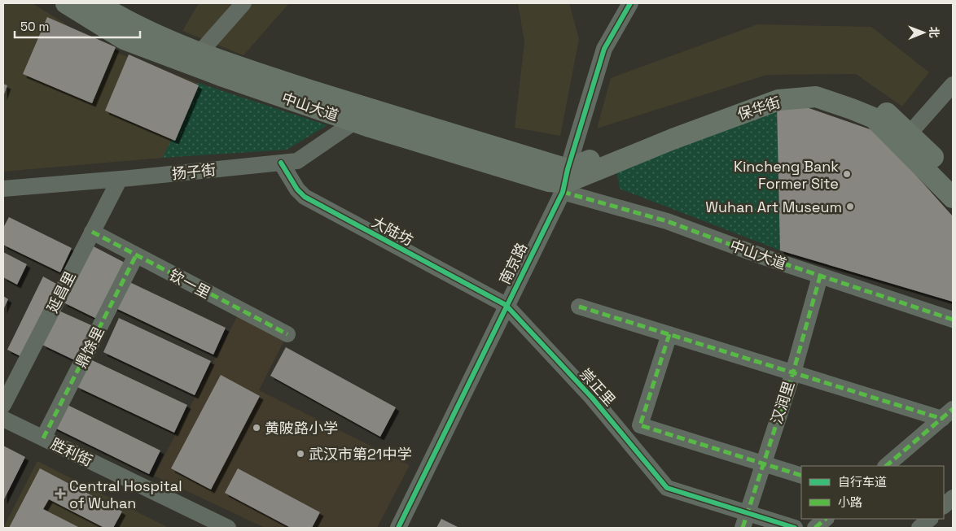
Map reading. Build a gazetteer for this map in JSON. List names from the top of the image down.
{
  "streets": {
    "main road": ["中山大道", "保华街"],
    "street": [
      "扬子街",
      "大陆坊",
      "南京路",
      "钦一里",
      "延昌里",
      "鼎馀里",
      "崇正里",
      "汉润里",
      "胜利街"
    ]
  },
  "crossings": [
    ["中山大道", "保华街"],
    ["中山大道", "扬子街"],
    ["中山大道", "南京路"],
    ["保华街", "南京路"],
    ["扬子街", "大陆坊"],
    ["扬子街", "延昌里"],
    ["大陆坊", "南京路"],
    ["大陆坊", "崇正里"],
    ["南京路", "崇正里"],
    ["钦一里", "延昌里"],
    ["钦一里", "鼎馀里"],
    ["鼎馀里", "胜利街"],
    ["崇正里", "汉润里"]
  ],
  "places": {
    "other": [
      "Kincheng Bank Former Site",
      "Wuhan Art Museum",
      "黄陂路小学",
      "武汉市第21中学"
    ],
    "health": ["Central Hospital of Wuhan"]
  },
  "legend": ["自行车道", "小路"],
  "scale_bar": "50 m",
  "north": "right"
}
